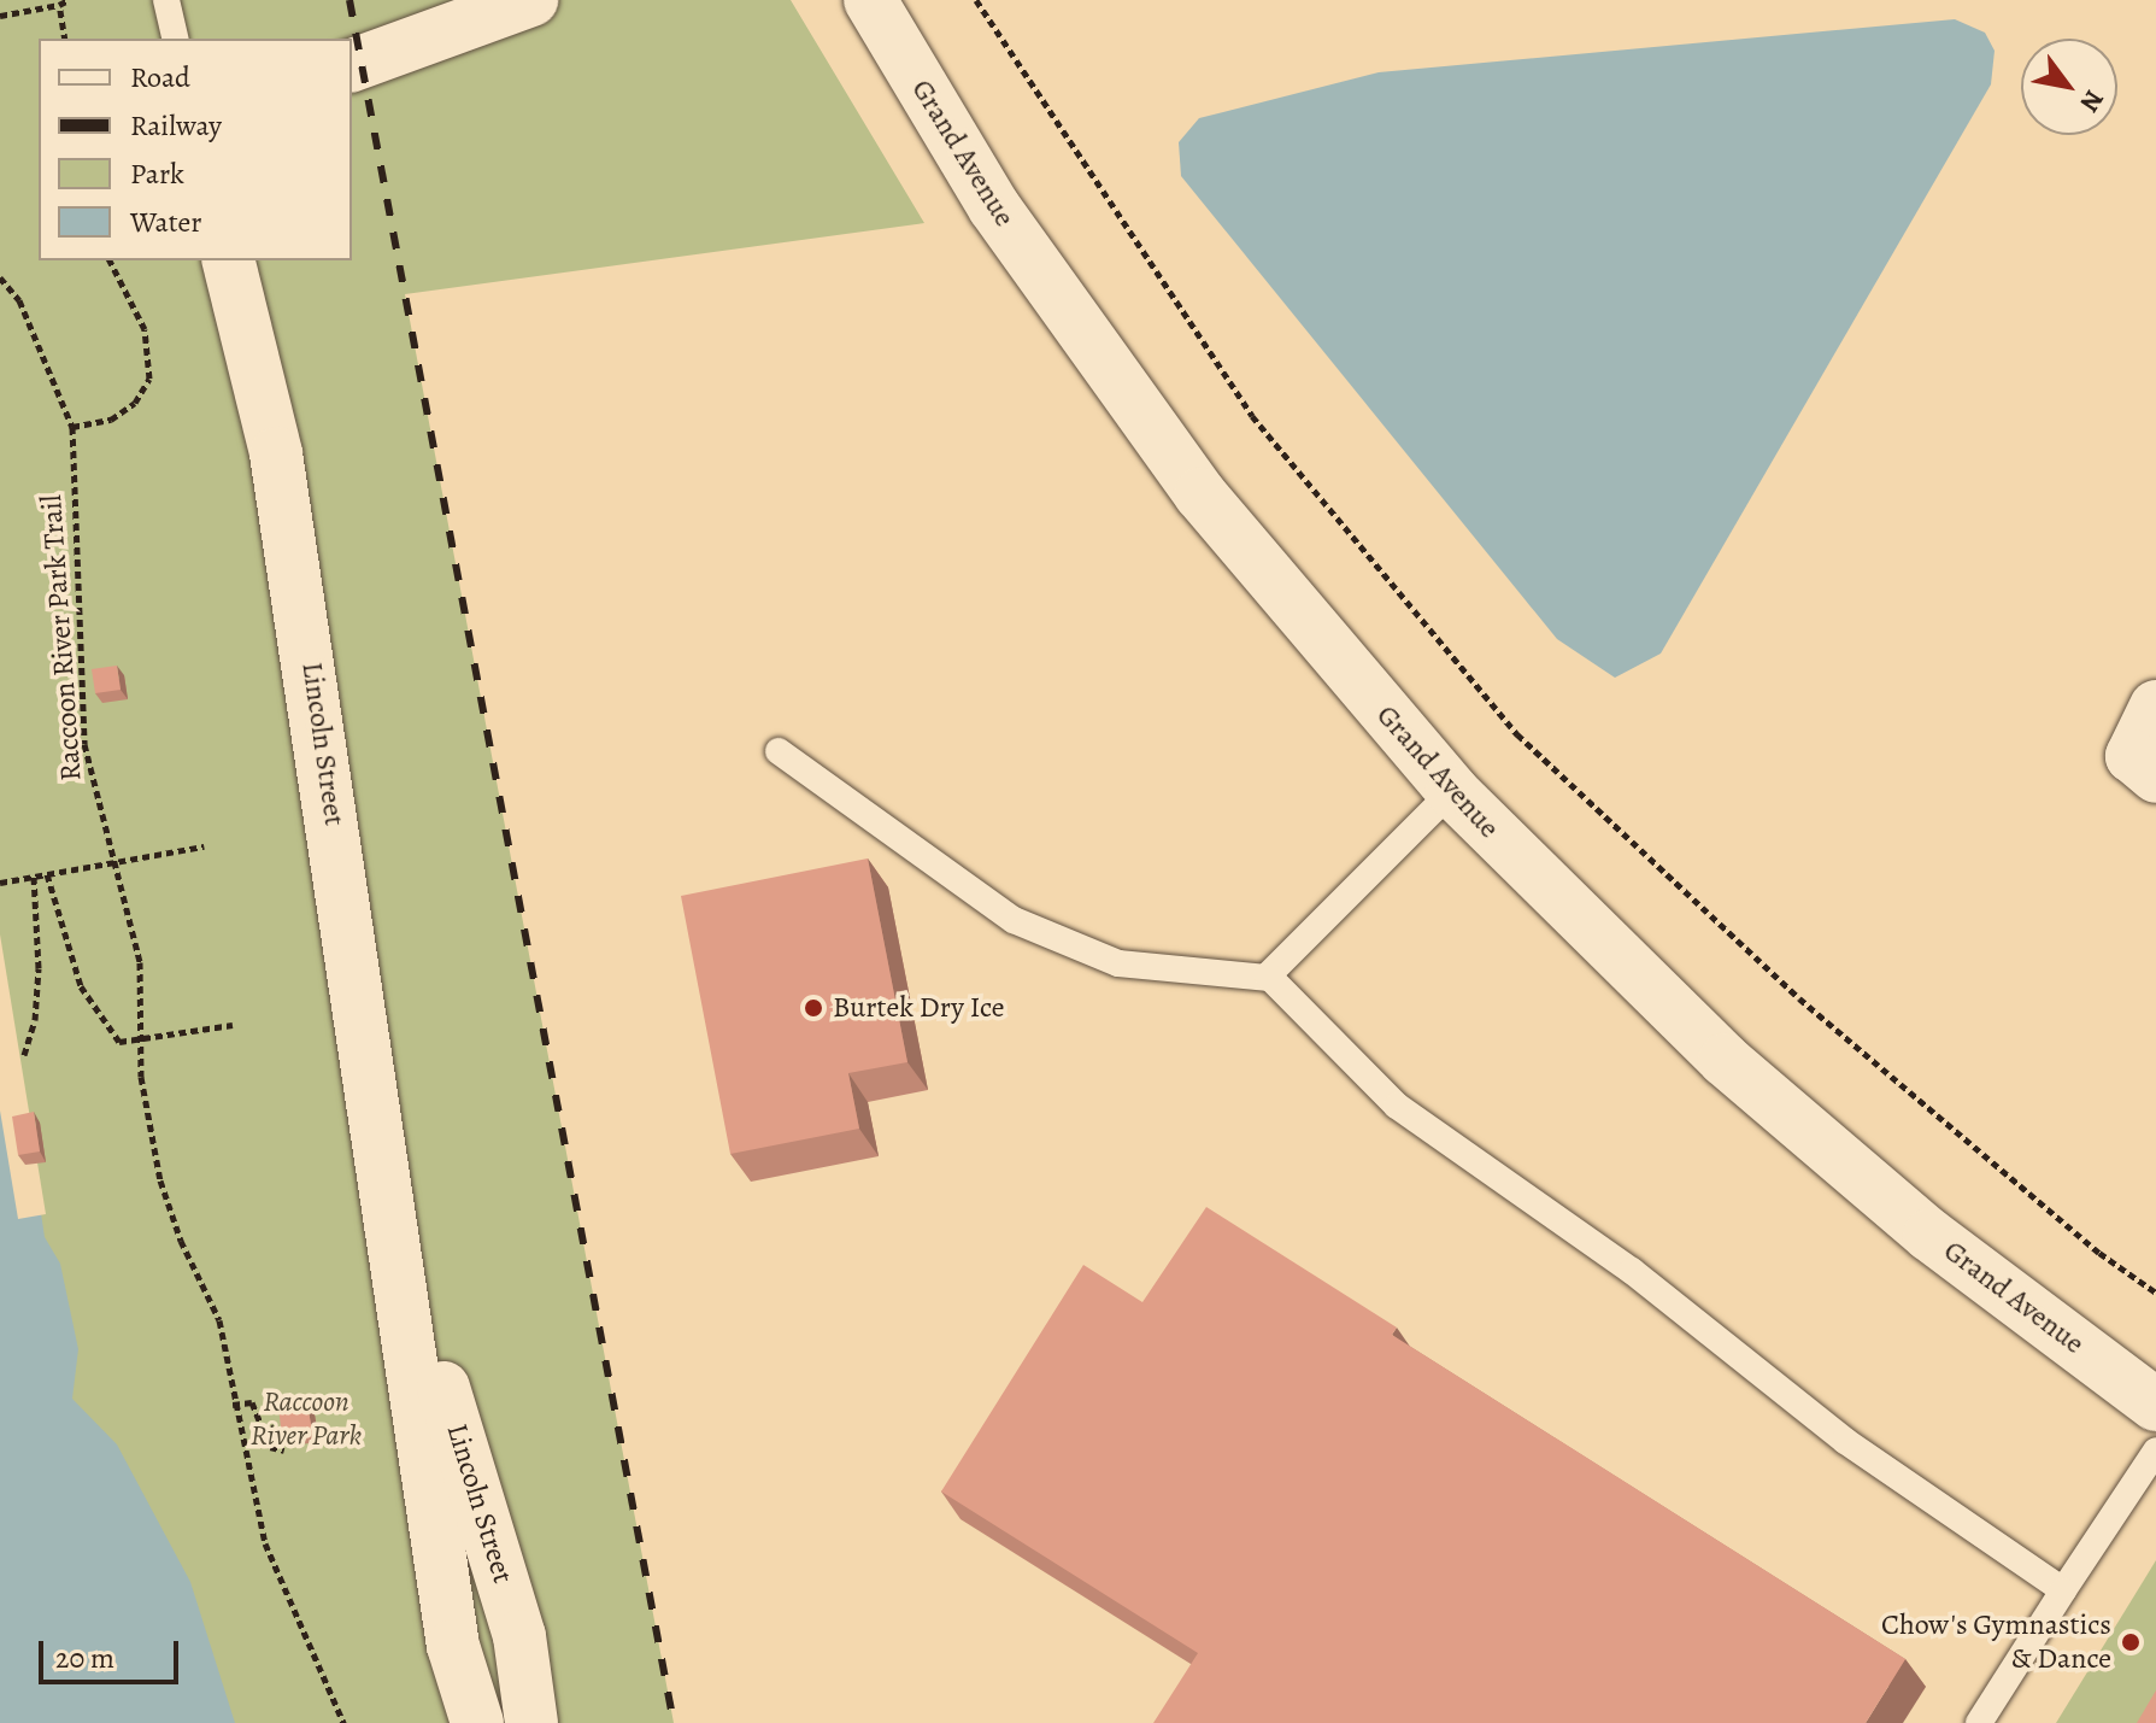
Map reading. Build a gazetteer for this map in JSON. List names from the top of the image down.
{
  "streets": {
    "street": ["Grand Avenue", "Lincoln Street"],
    "path": ["Raccoon River Park Trail"]
  },
  "parks": ["Raccoon River Park"],
  "places": ["Burtek Dry Ice", "Chow's Gymnastics & Dance"],
  "legend": [
    "Road",
    "Railway",
    "Park",
    "Water"
  ],
  "scale_bar": "20 m",
  "north": "bottom right"
}
